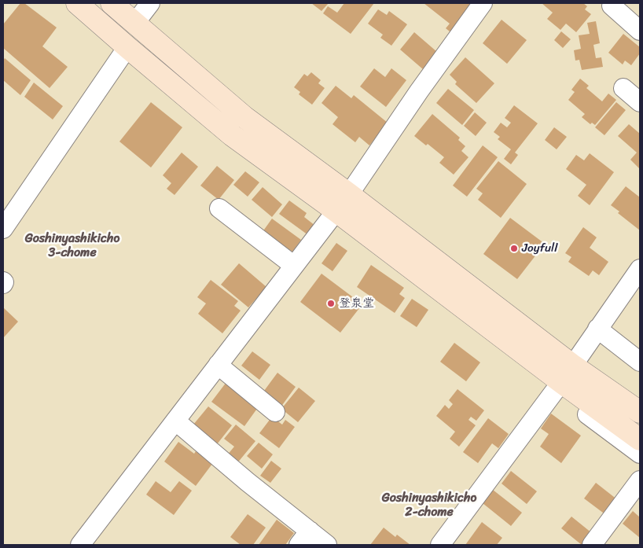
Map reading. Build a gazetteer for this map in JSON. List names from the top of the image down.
{
  "districts": ["Goshinyashikicho 3-chome", "Goshinyashikicho 2-chome"],
  "places": ["Joyfull", "登泉堂"]
}
